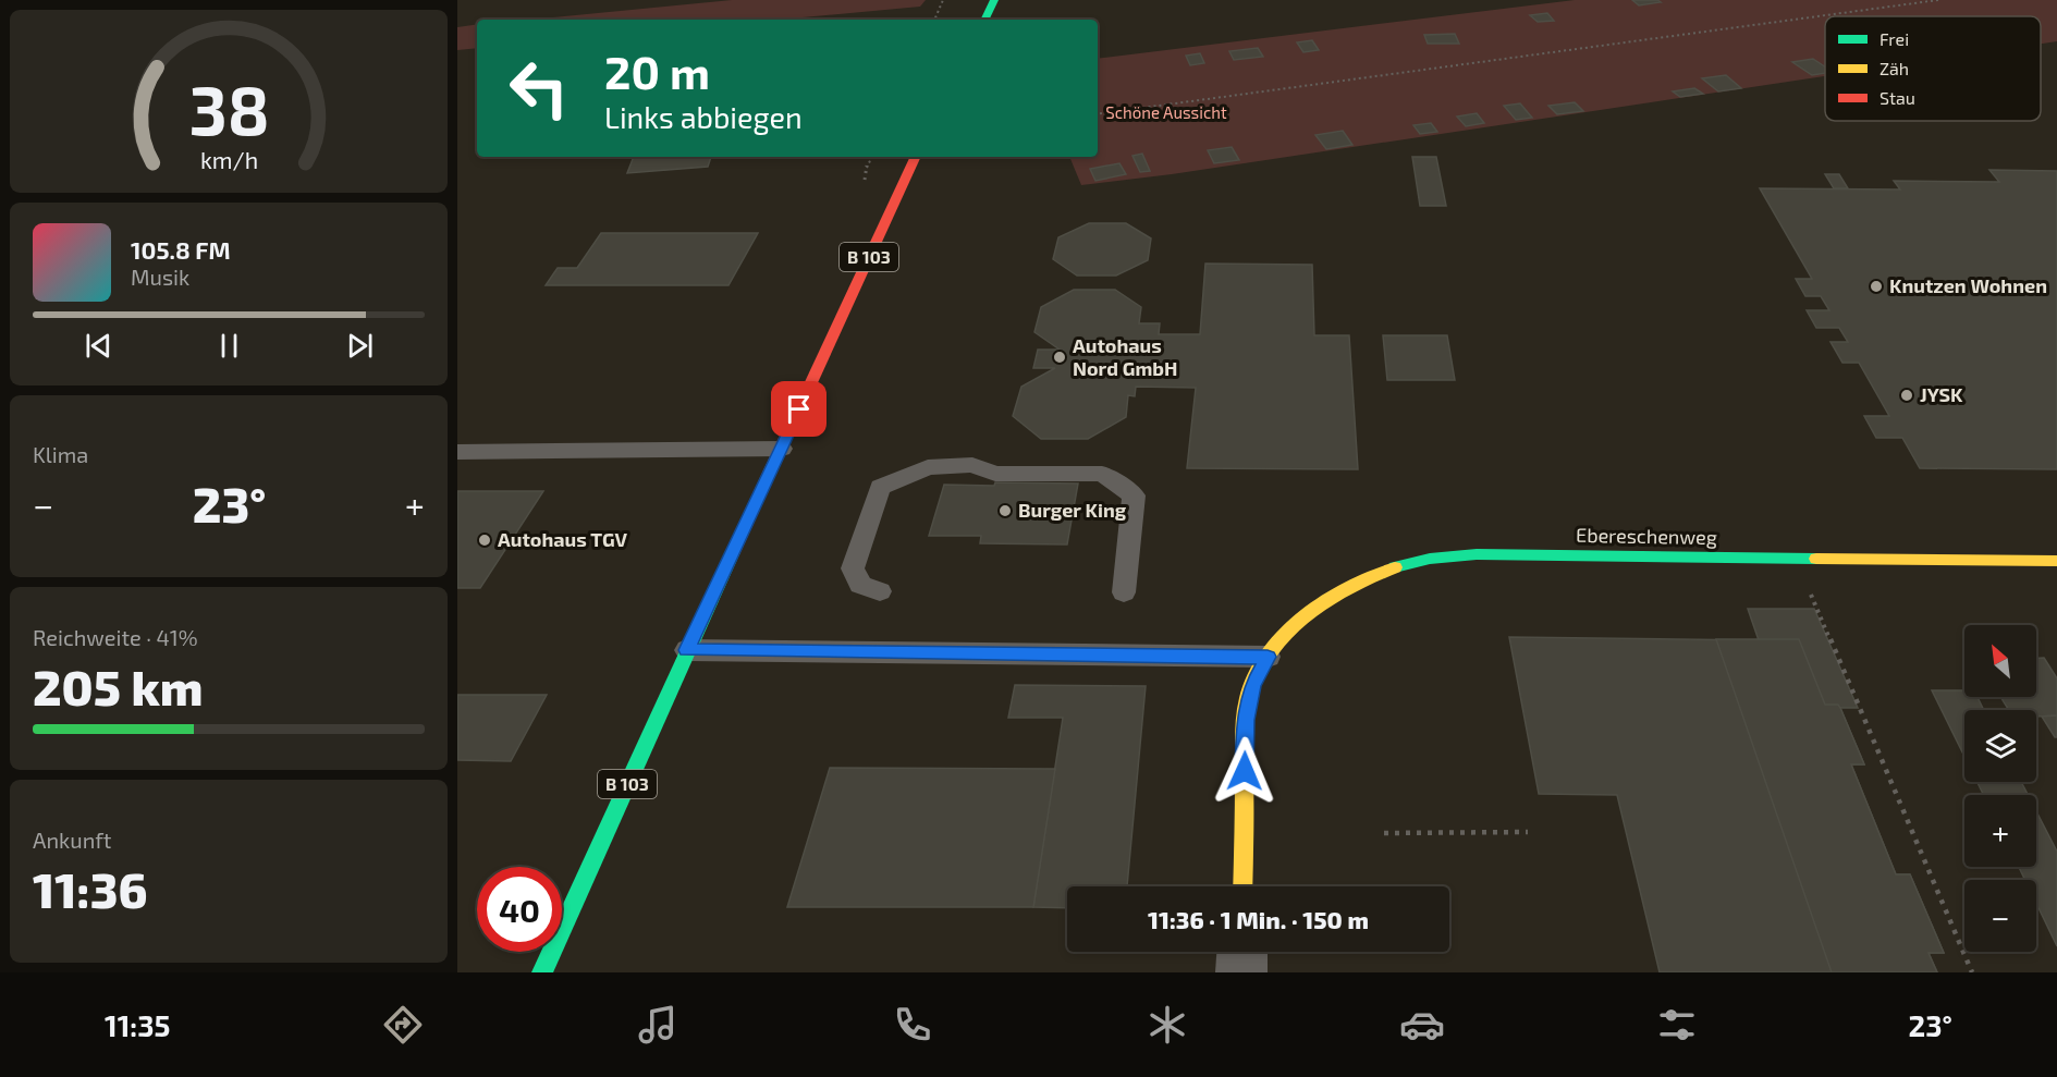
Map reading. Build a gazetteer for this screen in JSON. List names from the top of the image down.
{
  "streets": {
    "main road": ["B 103", "Ebereschenweg"]
  },
  "parks": ["Schöne Aussicht"],
  "places": [
    "Knutzen Wohnen",
    "Autohaus Nord GmbH",
    "JYSK",
    "Burger King",
    "Autohaus TGV"
  ],
  "legend": ["Frei", "Zäh", "Stau"],
  "north": "top left",
  "page": {
    "turn": ["20 m", "Links abbiegen"],
    "song": ["105.8 FM", "Musik"],
    "tile": [
      "Klima",
      ["Reichweite · 41%", "205 km"],
      ["Ankunft", "11:36"]
    ],
    "heat": ["−", "23°", "+"],
    "map_buttons": ["+", "−"],
    "limit": "40",
    "trip": "11:36 · 1 Min. · 150 m",
    "tabs": ["11:35", "23°"],
    "gauge": ["38", "km/h"]
  }
}
